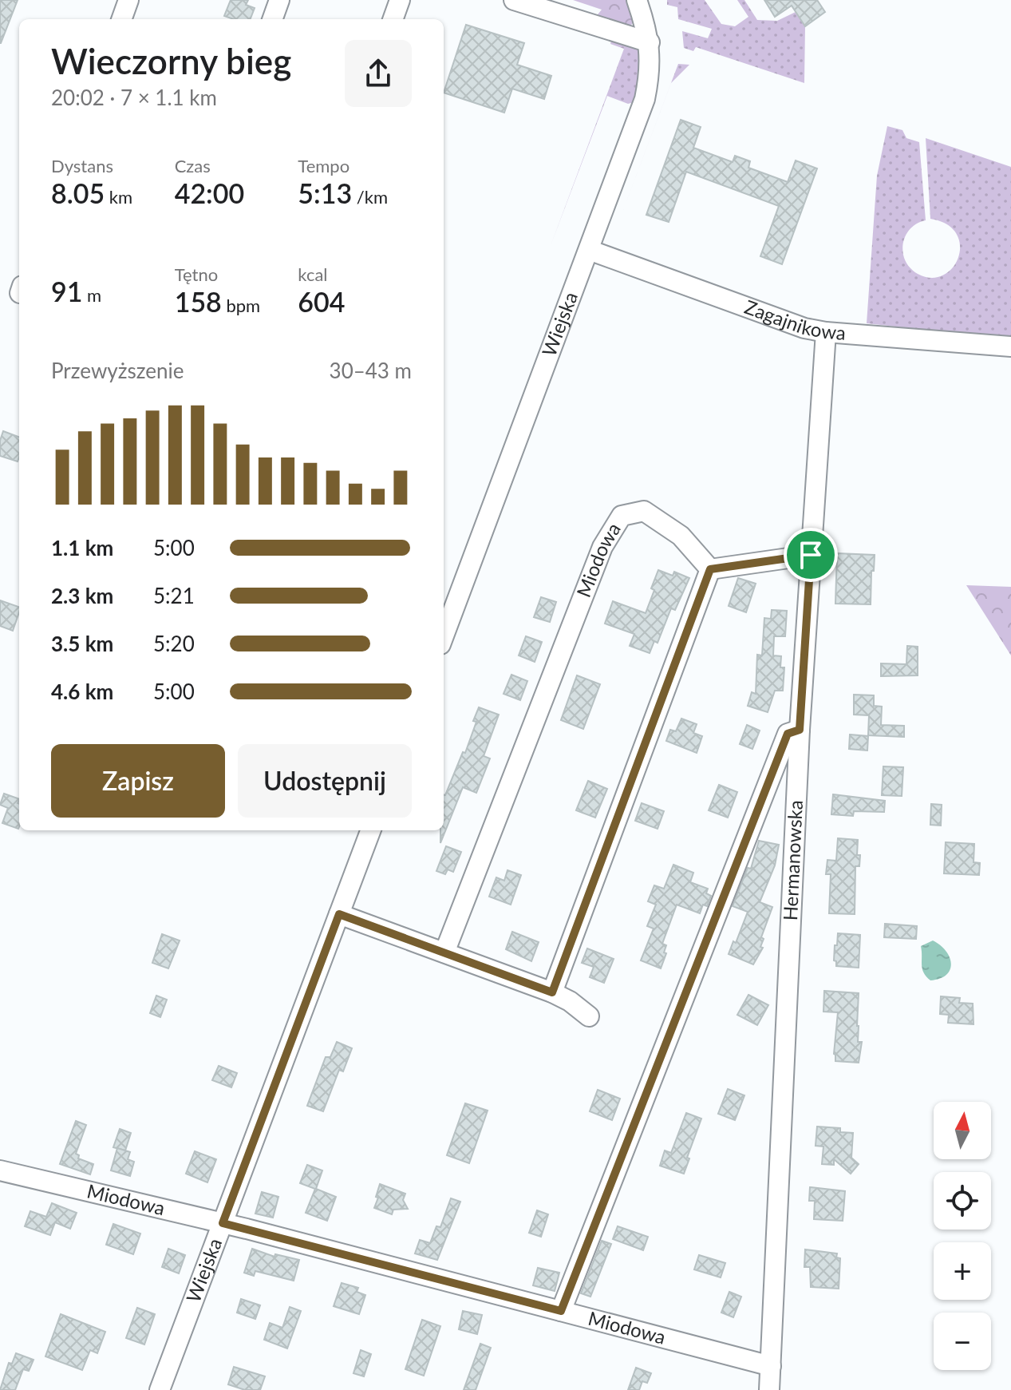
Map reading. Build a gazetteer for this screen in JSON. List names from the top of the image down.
{
  "streets": {
    "street": [
      "Zagajnikowa",
      "Wiejska",
      "Miodowa",
      "Hermanowska"
    ]
  },
  "crossings": [
    ["Zagajnikowa", "Wiejska"],
    ["Zagajnikowa", "Hermanowska"],
    ["Wiejska", "Miodowa"],
    ["Miodowa", "Hermanowska"]
  ],
  "north": "top",
  "page": {
    "heading": ["Wieczorny bieg", "20:02 · 7 × 1.1 km"],
    "stats": [
      ["Dystans", "8.05 km"],
      ["Czas", "42:00"],
      ["Tempo", "5:13 /km"],
      ["91 m"],
      ["Tętno", "158 bpm"],
      ["kcal", "604"]
    ],
    "chart": ["Przewyższenie", "30–43 m"],
    "list": [
      {
        "name": "1.1 km",
        "note": "5:00"
      },
      {
        "name": "2.3 km",
        "note": "5:21"
      },
      {
        "name": "3.5 km",
        "note": "5:20"
      },
      {
        "name": "4.6 km",
        "note": "5:00"
      }
    ],
    "buttons": ["Zapisz", "Udostępnij"],
    "map_buttons": ["+", "−"]
  }
}
